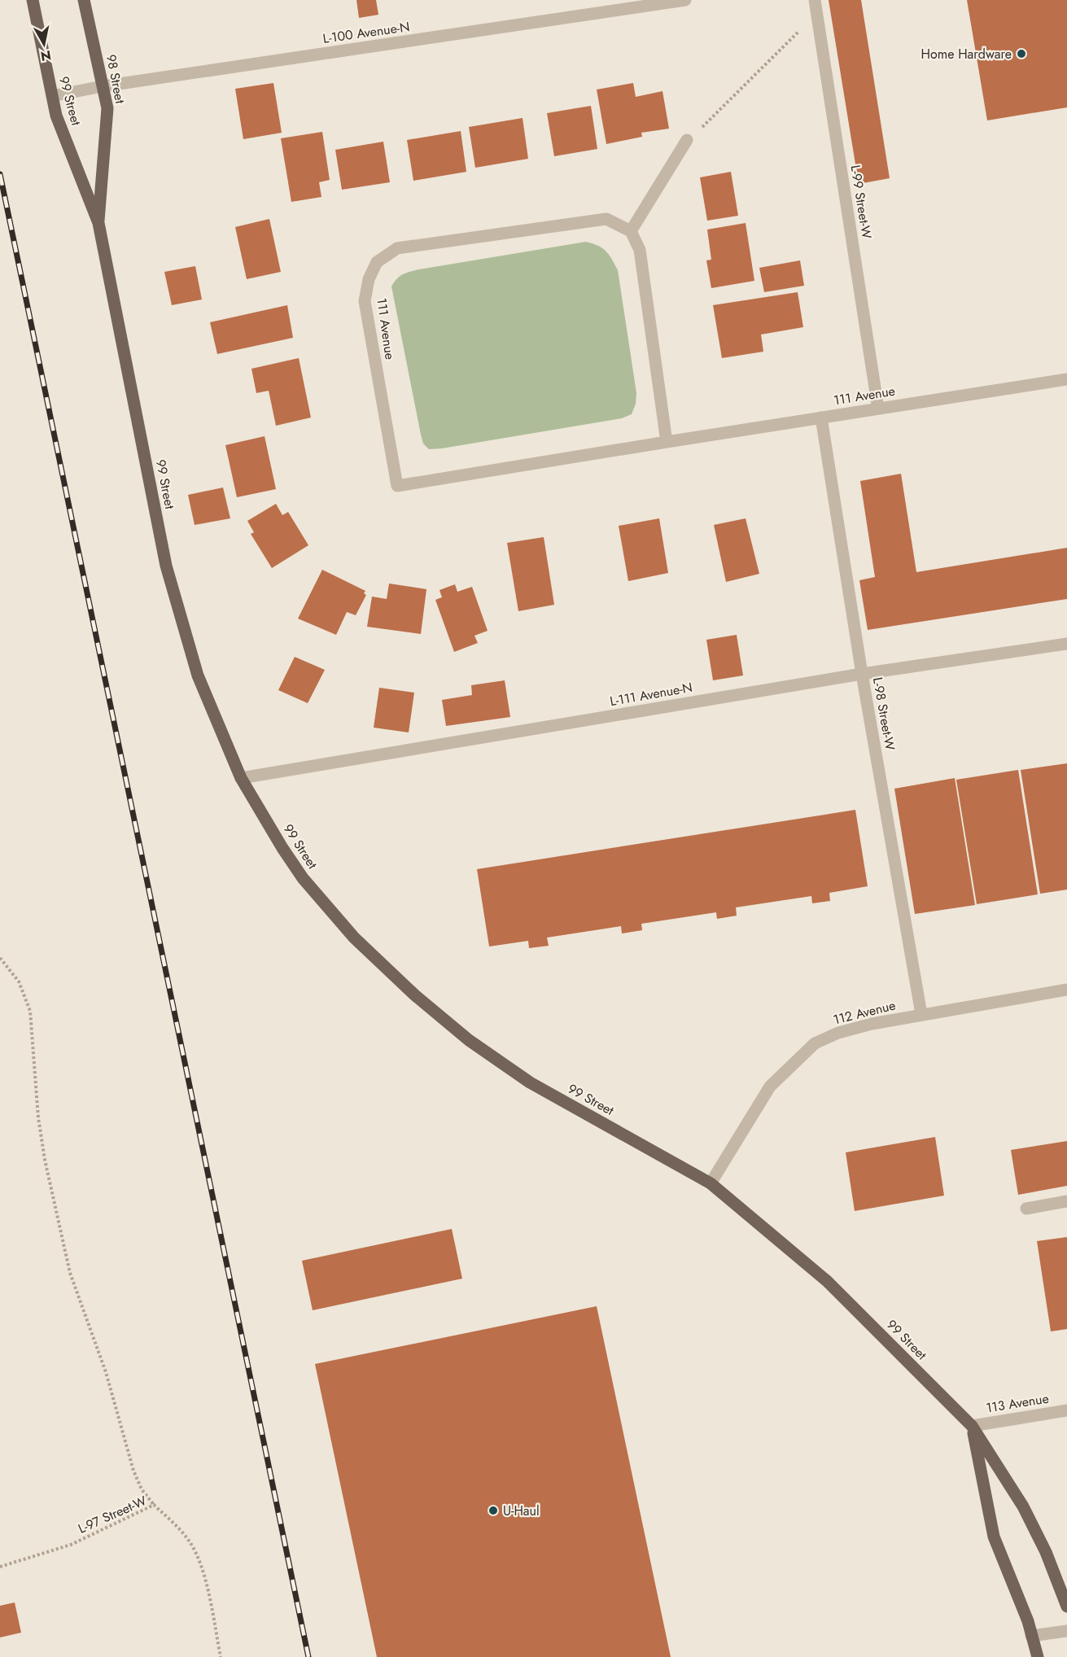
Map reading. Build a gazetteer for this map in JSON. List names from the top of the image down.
{
  "streets": {
    "main road": ["98 Street", "99 Street"],
    "street": [
      "L-100 Avenue-N",
      "L-99 Street-W",
      "111 Avenue",
      "L-111 Avenue-N",
      "L-98 Street-W",
      "112 Avenue",
      "113 Avenue"
    ],
    "path": ["L-97 Street-W"]
  },
  "crossings": [
    ["L-100 Avenue-N", "98 Street"],
    ["L-100 Avenue-N", "99 Street"],
    ["98 Street", "99 Street"],
    ["99 Street", "L-111 Avenue-N"],
    ["99 Street", "112 Avenue"],
    ["99 Street", "113 Avenue"],
    ["L-99 Street-W", "111 Avenue"],
    ["111 Avenue", "L-98 Street-W"],
    ["L-111 Avenue-N", "L-98 Street-W"],
    ["L-98 Street-W", "112 Avenue"]
  ],
  "places": ["Home Hardware", "U-Haul"],
  "north": "bottom"
}
